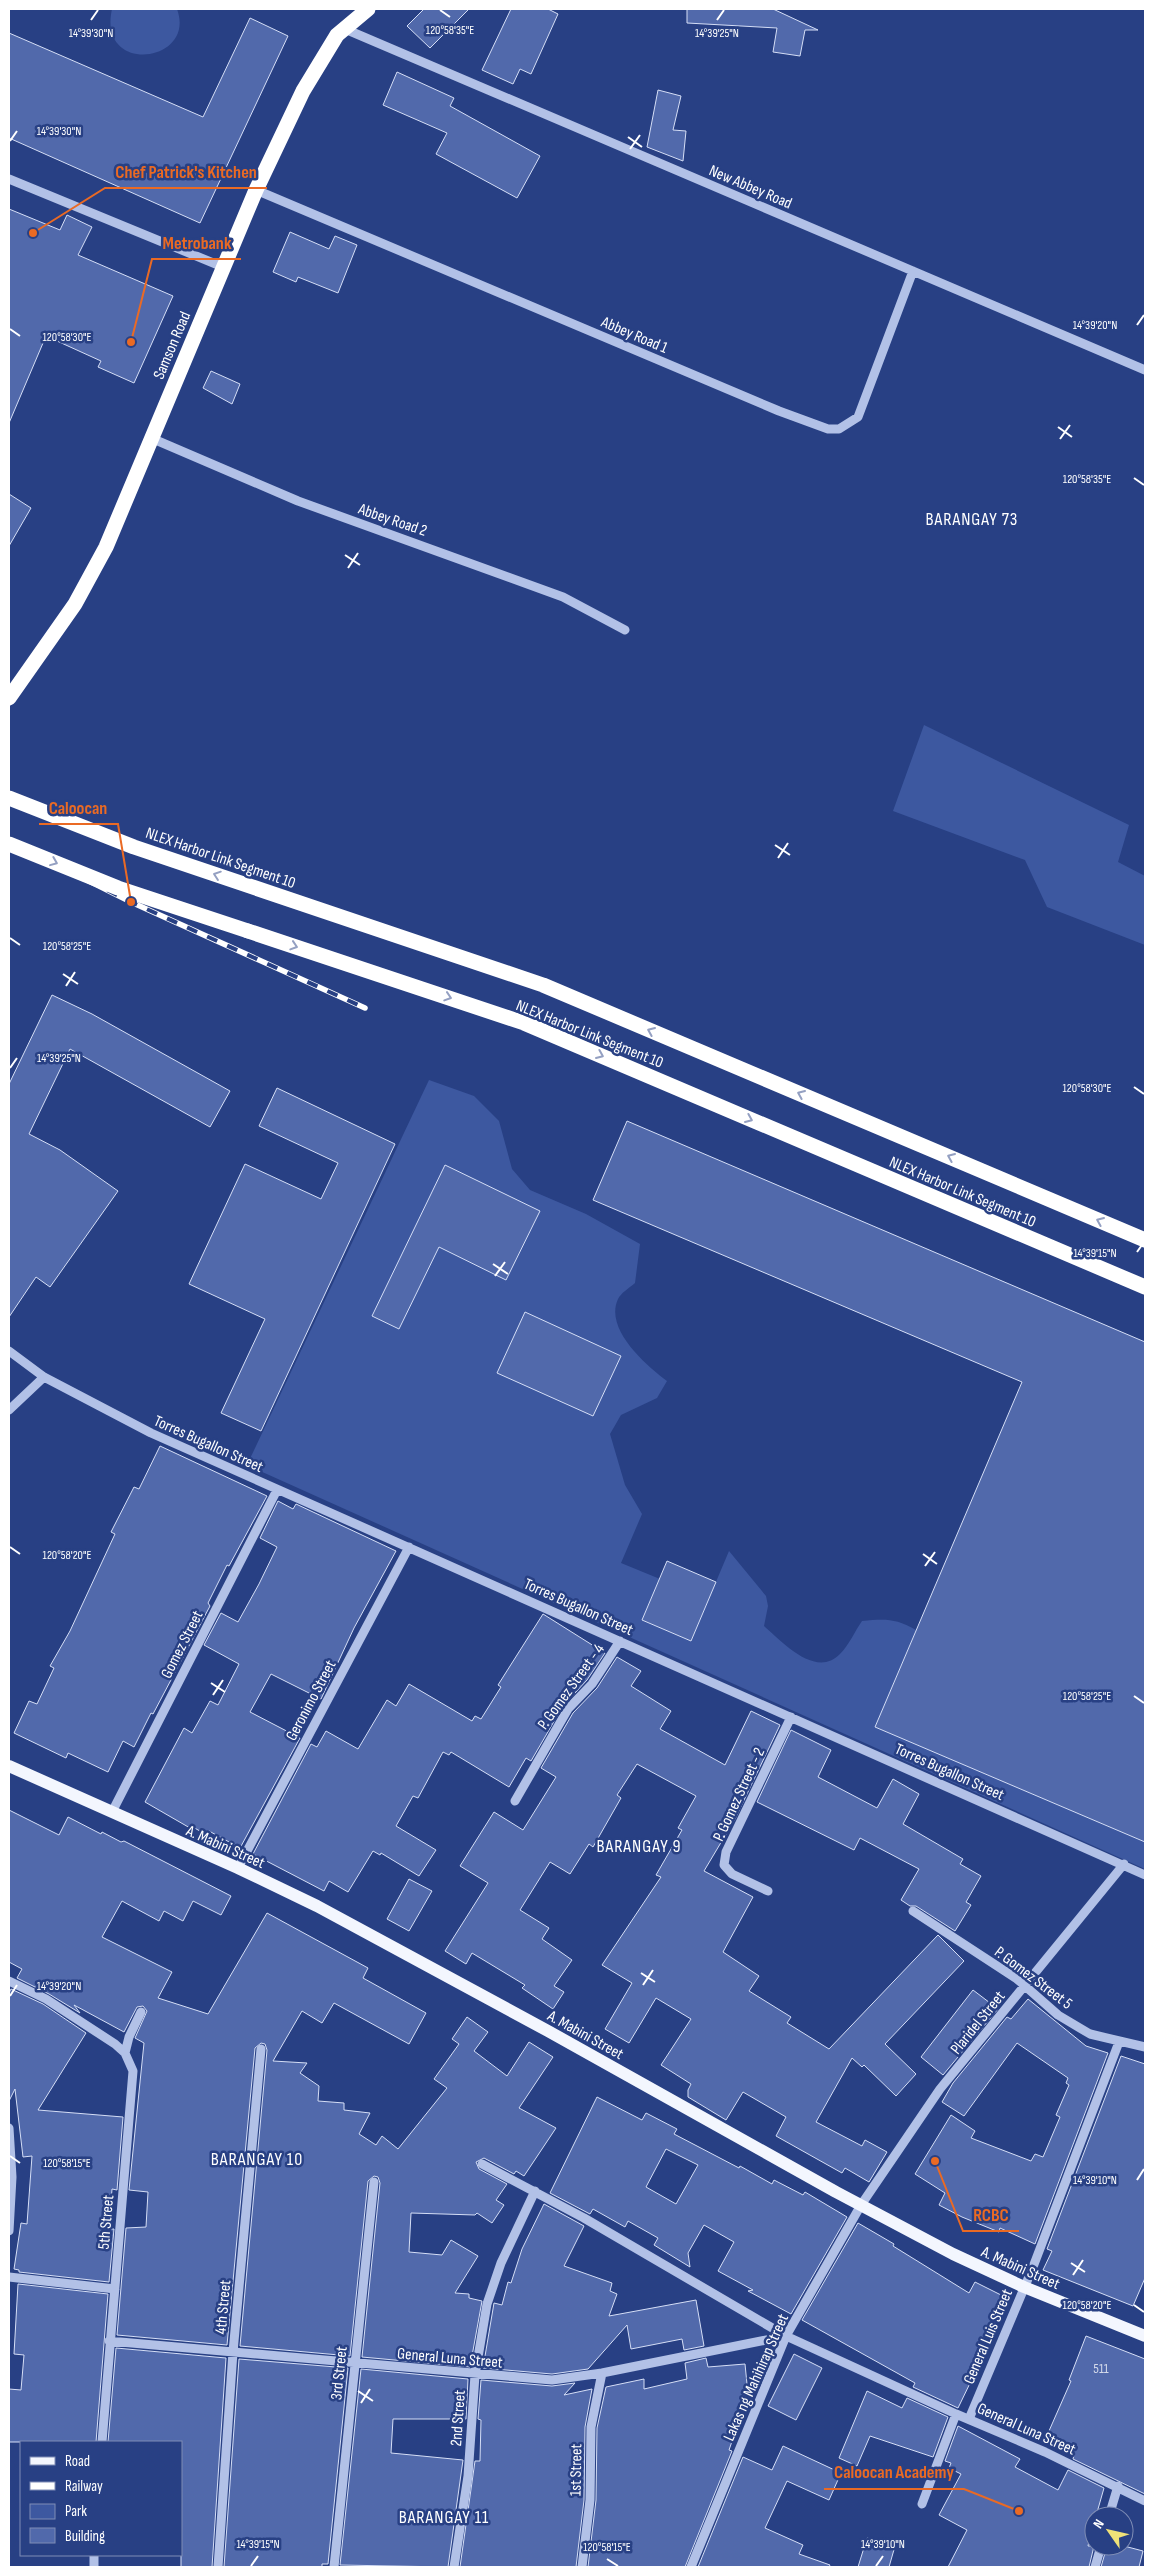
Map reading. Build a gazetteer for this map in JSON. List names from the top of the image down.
{
  "streets": {
    "highway": ["Samson Road", "NLEX Harbor Link Segment 10"],
    "main road": ["A. Mabini Street"],
    "street": [
      "New Abbey Road",
      "Abbey Road 1",
      "Abbey Road 2",
      "Torres Bugallon Street",
      "Gomez Street",
      "P. Gomez Street - 4",
      "Geronimo Street",
      "P. Gomez Street - 2",
      "P. Gomez Street 5",
      "Plaridel Street",
      "5th Street",
      "4th Street",
      "General Luis Street",
      "General Luna Street",
      "3rd Street",
      "Lakas ng Mahihirap Street",
      "2nd Street",
      "1st Street"
    ]
  },
  "crossings": [
    ["New Abbey Road", "Abbey Road 1"],
    ["New Abbey Road", "Samson Road"],
    ["Abbey Road 1", "Samson Road"],
    ["Samson Road", "Abbey Road 2"],
    ["Torres Bugallon Street", "Gomez Street"],
    ["Torres Bugallon Street", "P. Gomez Street - 4"],
    ["Torres Bugallon Street", "Geronimo Street"],
    ["Torres Bugallon Street", "P. Gomez Street - 2"],
    ["Torres Bugallon Street", "Plaridel Street"],
    ["Gomez Street", "A. Mabini Street"],
    ["Geronimo Street", "A. Mabini Street"],
    ["A. Mabini Street", "Plaridel Street"],
    ["A. Mabini Street", "General Luis Street"],
    ["A. Mabini Street", "Lakas ng Mahihirap Street"],
    ["P. Gomez Street 5", "Plaridel Street"],
    ["P. Gomez Street 5", "General Luis Street"],
    ["Plaridel Street", "Lakas ng Mahihirap Street"],
    ["5th Street", "General Luna Street"],
    ["4th Street", "General Luna Street"],
    ["General Luis Street", "General Luna Street"],
    ["General Luna Street", "3rd Street"],
    ["General Luna Street", "Lakas ng Mahihirap Street"],
    ["General Luna Street", "2nd Street"],
    ["General Luna Street", "1st Street"]
  ],
  "districts": [
    "BARANGAY 73",
    "BARANGAY 9",
    "BARANGAY 10",
    "BARANGAY 11"
  ],
  "places": [
    "Chef Patrick's Kitchen",
    "Metrobank",
    "Caloocan",
    "RCBC",
    "Caloocan Academy"
  ],
  "house_numbers": ["511"],
  "legend": [
    "Road",
    "Railway",
    "Park",
    "Building"
  ],
  "north": "top left",
  "coordinates": [
    "120°58'35\"E",
    "14°39'30\"N",
    "14°39'25\"N",
    "14°39'20\"N",
    "120°58'30\"E",
    "120°58'25\"E",
    "14°39'15\"N",
    "120°58'20\"E",
    "120°58'15\"E",
    "14°39'10\"N"
  ]
}
